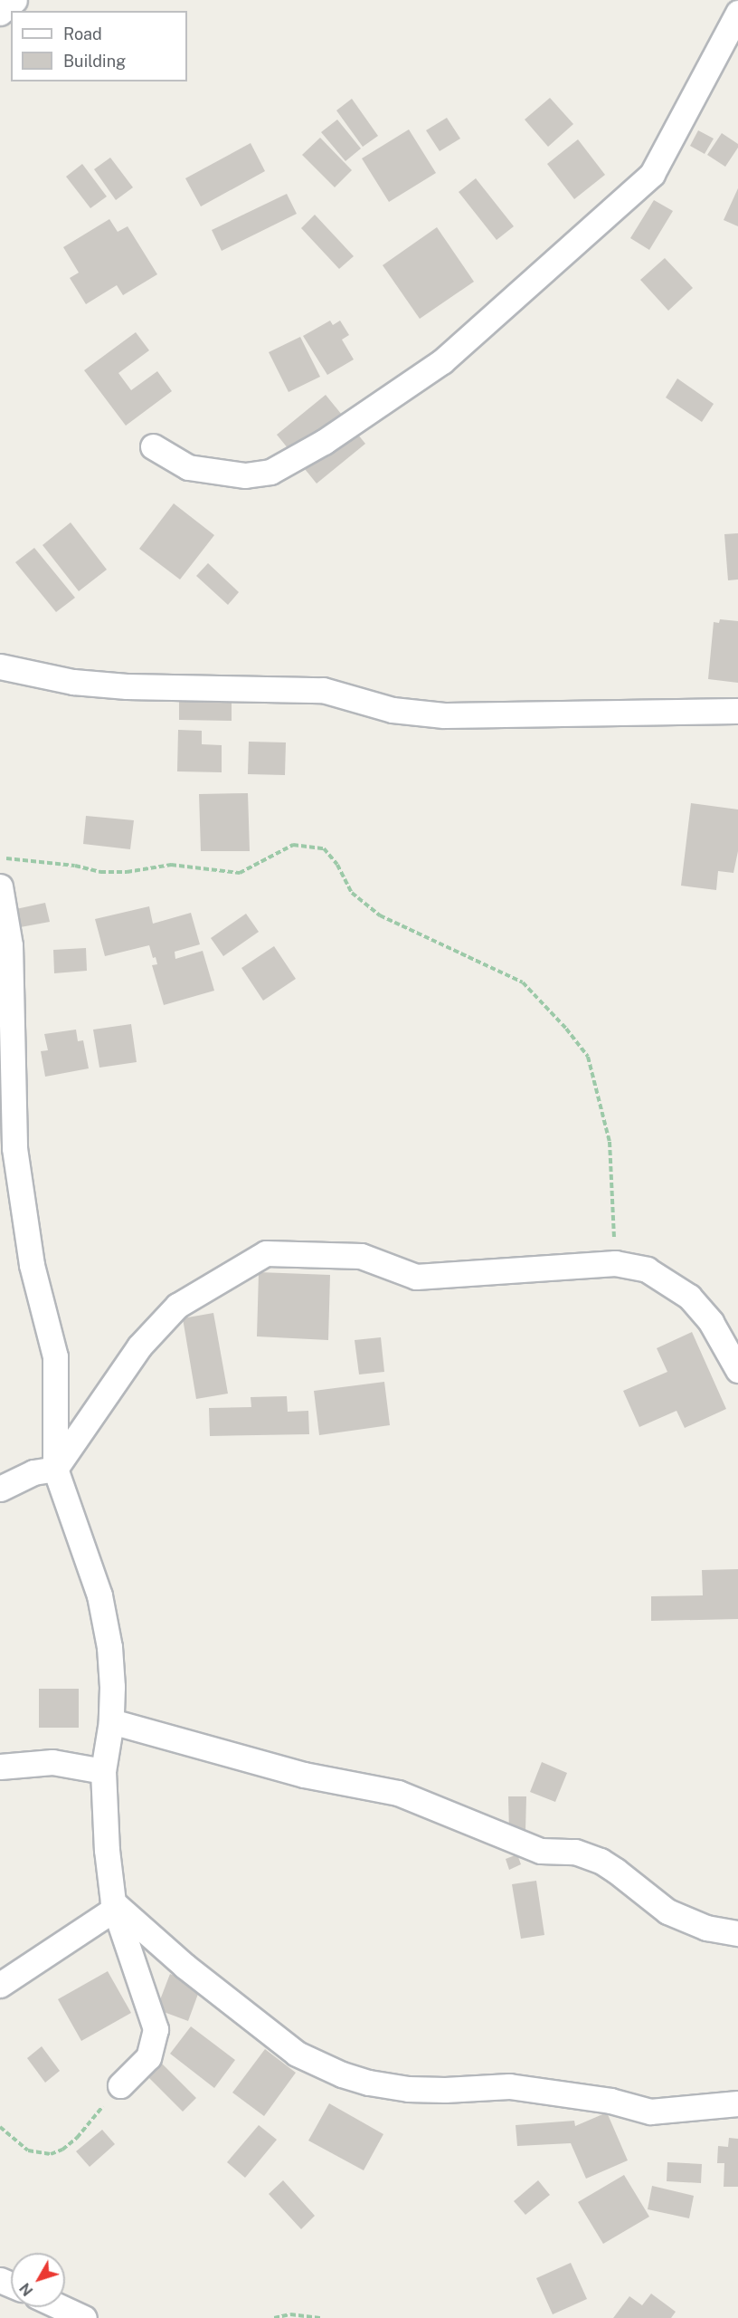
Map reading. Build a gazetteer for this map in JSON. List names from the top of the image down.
{
  "legend": ["Road", "Building"],
  "north": "bottom left"
}
